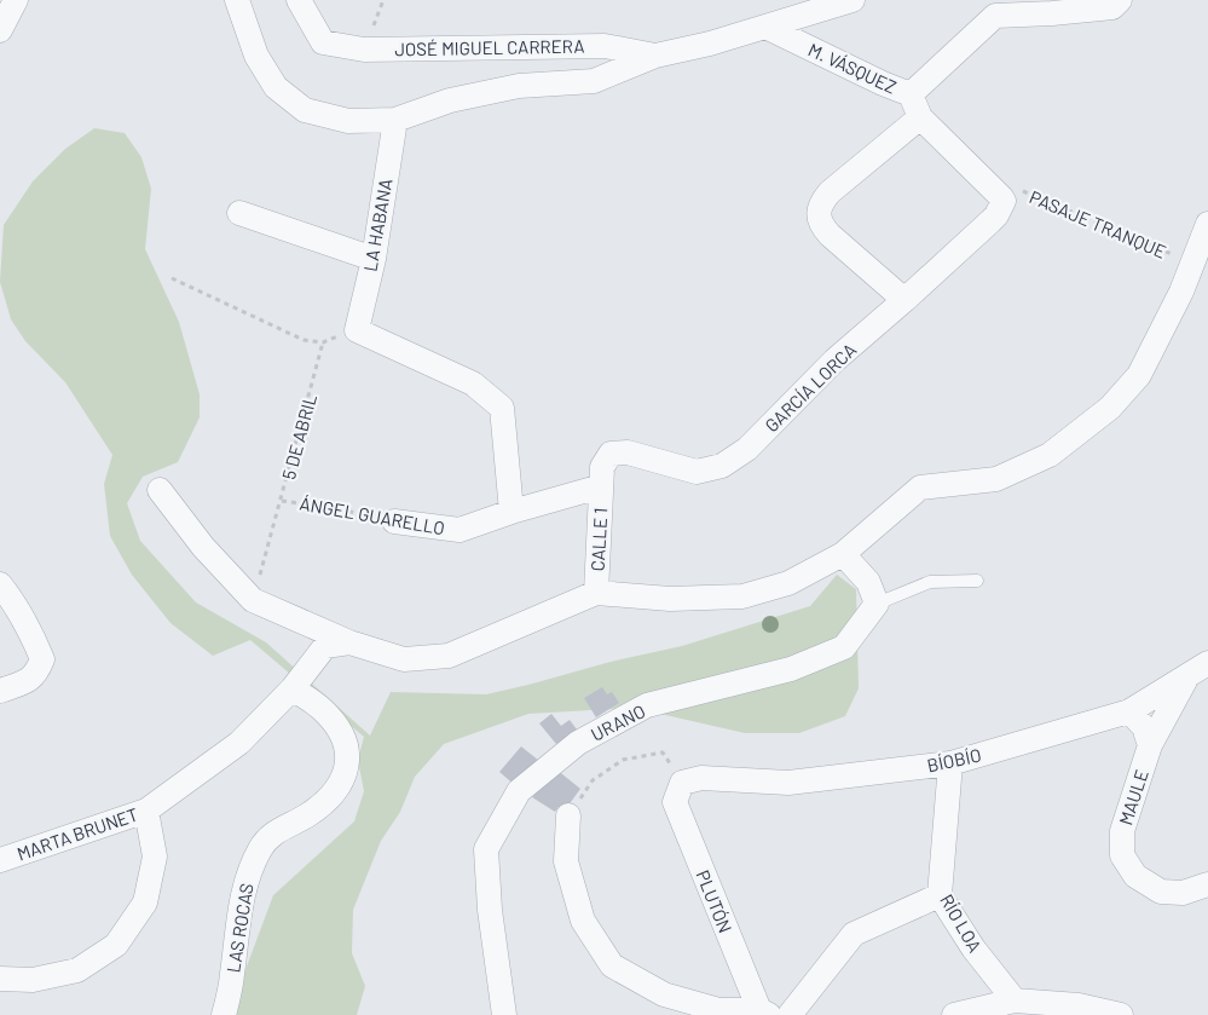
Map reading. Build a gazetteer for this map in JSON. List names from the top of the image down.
{
  "streets": {
    "street": [
      "JOSÉ MIGUEL CARRERA",
      "M. VÁSQUEZ",
      "LA HABANA",
      "GARCÍA LORCA",
      "ÁNGEL GUARELLO",
      "CALLE 1",
      "URANO",
      "BÍOBÍO",
      "MAULE",
      "MARTA BRUNET",
      "PLUTÓN",
      "RÍO LOA",
      "LAS ROCAS"
    ],
    "path": ["PASAJE TRANQUE", "5 DE ABRIL"]
  },
  "crossings": [
    ["JOSÉ MIGUEL CARRERA", "M. VÁSQUEZ"],
    ["JOSÉ MIGUEL CARRERA", "LA HABANA"],
    ["M. VÁSQUEZ", "PASAJE TRANQUE"],
    ["M. VÁSQUEZ", "GARCÍA LORCA"],
    ["PASAJE TRANQUE", "GARCÍA LORCA"],
    ["GARCÍA LORCA", "ÁNGEL GUARELLO"],
    ["GARCÍA LORCA", "CALLE 1"],
    ["5 DE ABRIL", "ÁNGEL GUARELLO"],
    ["ÁNGEL GUARELLO", "CALLE 1"],
    ["BÍOBÍO", "MAULE"],
    ["BÍOBÍO", "PLUTÓN"],
    ["BÍOBÍO", "RÍO LOA"],
    ["MARTA BRUNET", "LAS ROCAS"]
  ]
}
